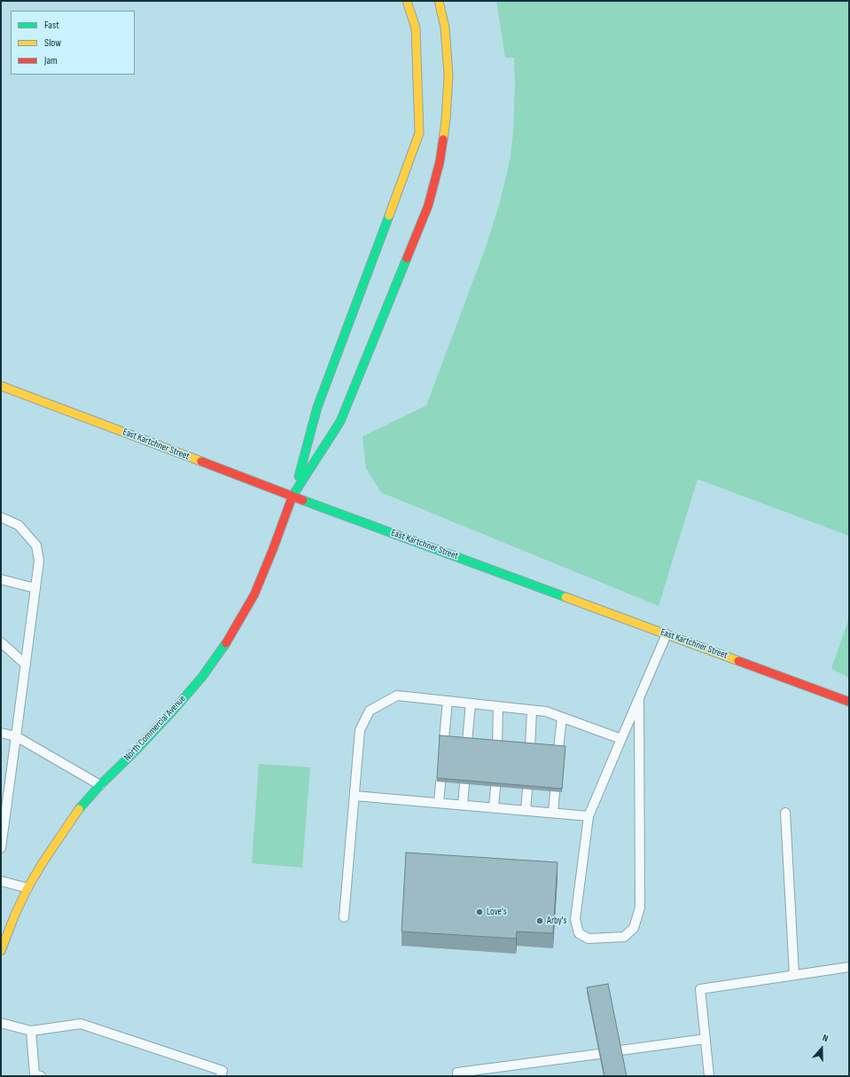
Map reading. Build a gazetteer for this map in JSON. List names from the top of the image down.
{
  "streets": {
    "main road": ["East Kartchner Street", "North Commercial Avenue"]
  },
  "crossings": [
    ["East Kartchner Street", "North Commercial Avenue"]
  ],
  "places": ["Love's", "Arby's"],
  "legend": ["Fast", "Slow", "Jam"],
  "north": "top"
}
